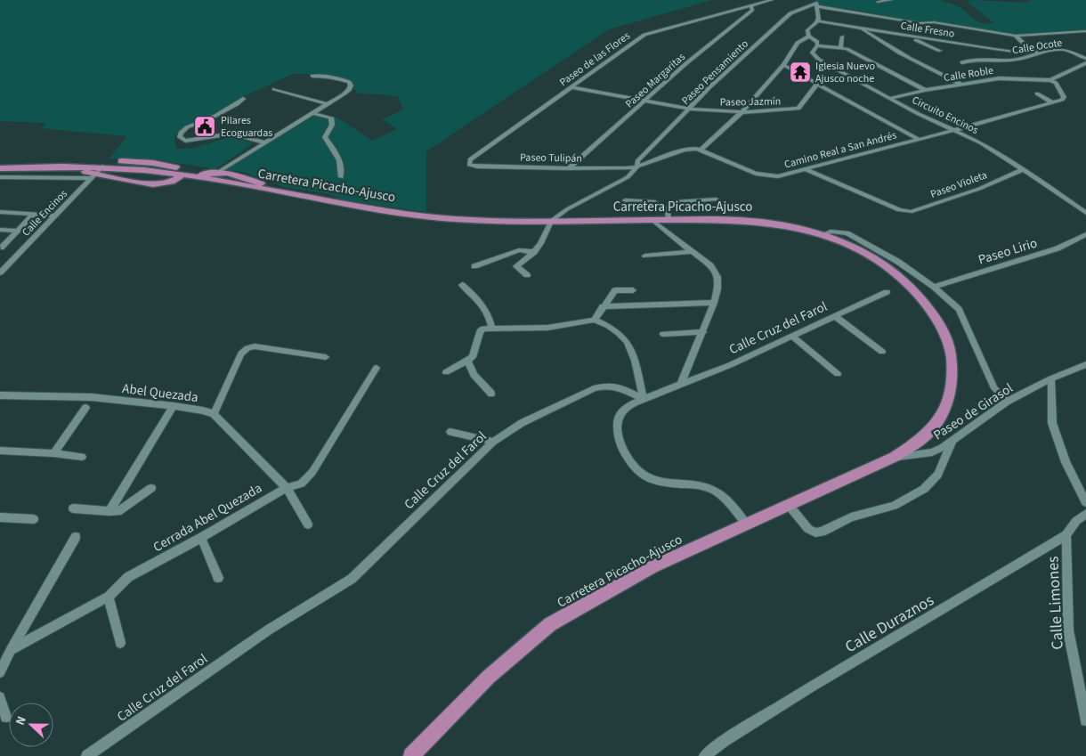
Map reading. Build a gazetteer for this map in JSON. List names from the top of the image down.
{
  "streets": {
    "main road": ["Carretera Picacho-Ajusco"],
    "street": [
      "Calle Fresno",
      "Calle Ocote",
      "Paseo de las Flores",
      "Paseo Pensamiento",
      "Calle Roble",
      "Paseo Margaritas",
      "Paseo Jazmín",
      "Circuito Encinos",
      "Camino Real a San Andrés",
      "Paseo Tulipán",
      "Paseo Violeta",
      "Calle Encinos",
      "Paseo Lirio",
      "Calle Cruz del Farol",
      "Abel Quezada",
      "Paseo de Girasol",
      "Cerrada Abel Quezada",
      "Calle Limones",
      "Calle Duraznos"
    ]
  },
  "crossings": [
    ["Calle Fresno", "Calle Ocote"],
    ["Paseo de las Flores", "Paseo Margaritas"],
    ["Paseo de las Flores", "Paseo Jazmín"],
    ["Paseo de las Flores", "Paseo Tulipán"],
    ["Paseo Pensamiento", "Paseo Jazmín"],
    ["Paseo Pensamiento", "Paseo Tulipán"],
    ["Calle Roble", "Circuito Encinos"],
    ["Paseo Margaritas", "Paseo Jazmín"],
    ["Paseo Margaritas", "Paseo Tulipán"],
    ["Circuito Encinos", "Camino Real a San Andrés"],
    ["Circuito Encinos", "Paseo Violeta"],
    ["Camino Real a San Andrés", "Paseo Violeta"],
    ["Carretera Picacho-Ajusco", "Calle Encinos"],
    ["Carretera Picacho-Ajusco", "Paseo de Girasol"],
    ["Abel Quezada", "Cerrada Abel Quezada"],
    ["Calle Limones", "Calle Duraznos"]
  ],
  "places": {
    "temple": ["Iglesia Nuevo Ajusco noche"],
    "public building": ["Pilares Ecoguardas"]
  },
  "north": "left"
}
